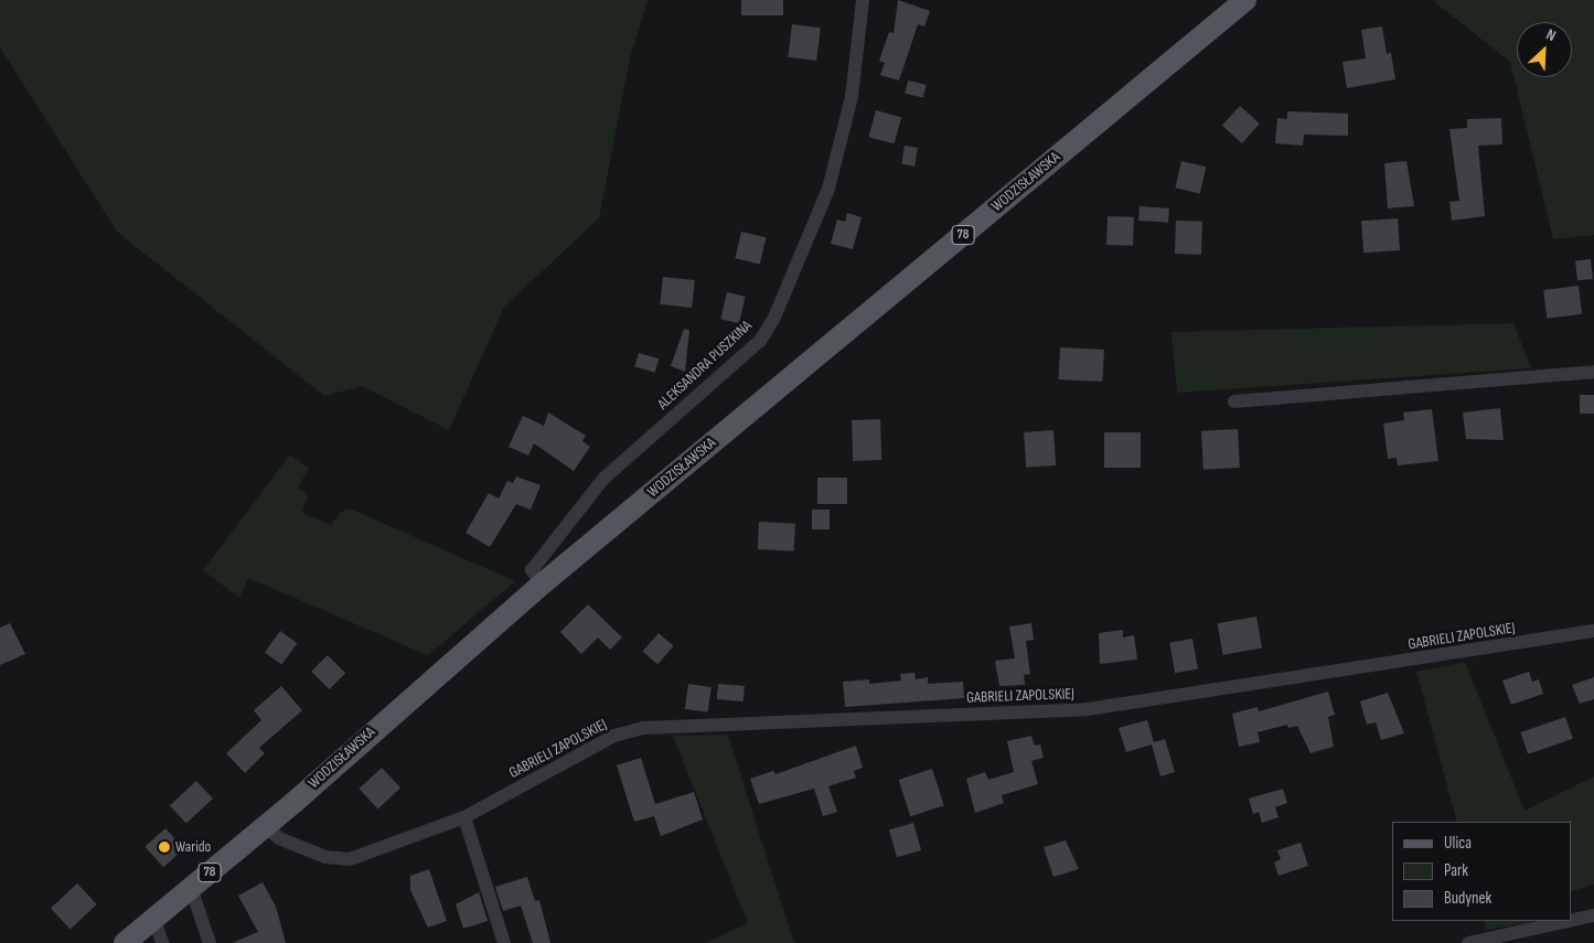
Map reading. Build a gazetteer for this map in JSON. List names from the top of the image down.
{
  "streets": {
    "main road": ["WODZISŁAWSKA", "78"],
    "street": ["ALEKSANDRA PUSZKINA", "GABRIELI ZAPOLSKIEJ"]
  },
  "crossings": [
    ["WODZISŁAWSKA", "ALEKSANDRA PUSZKINA"],
    ["WODZISŁAWSKA", "GABRIELI ZAPOLSKIEJ"]
  ],
  "places": ["Warido"],
  "legend": ["Ulica", "Park", "Budynek"],
  "north": "top right"
}
